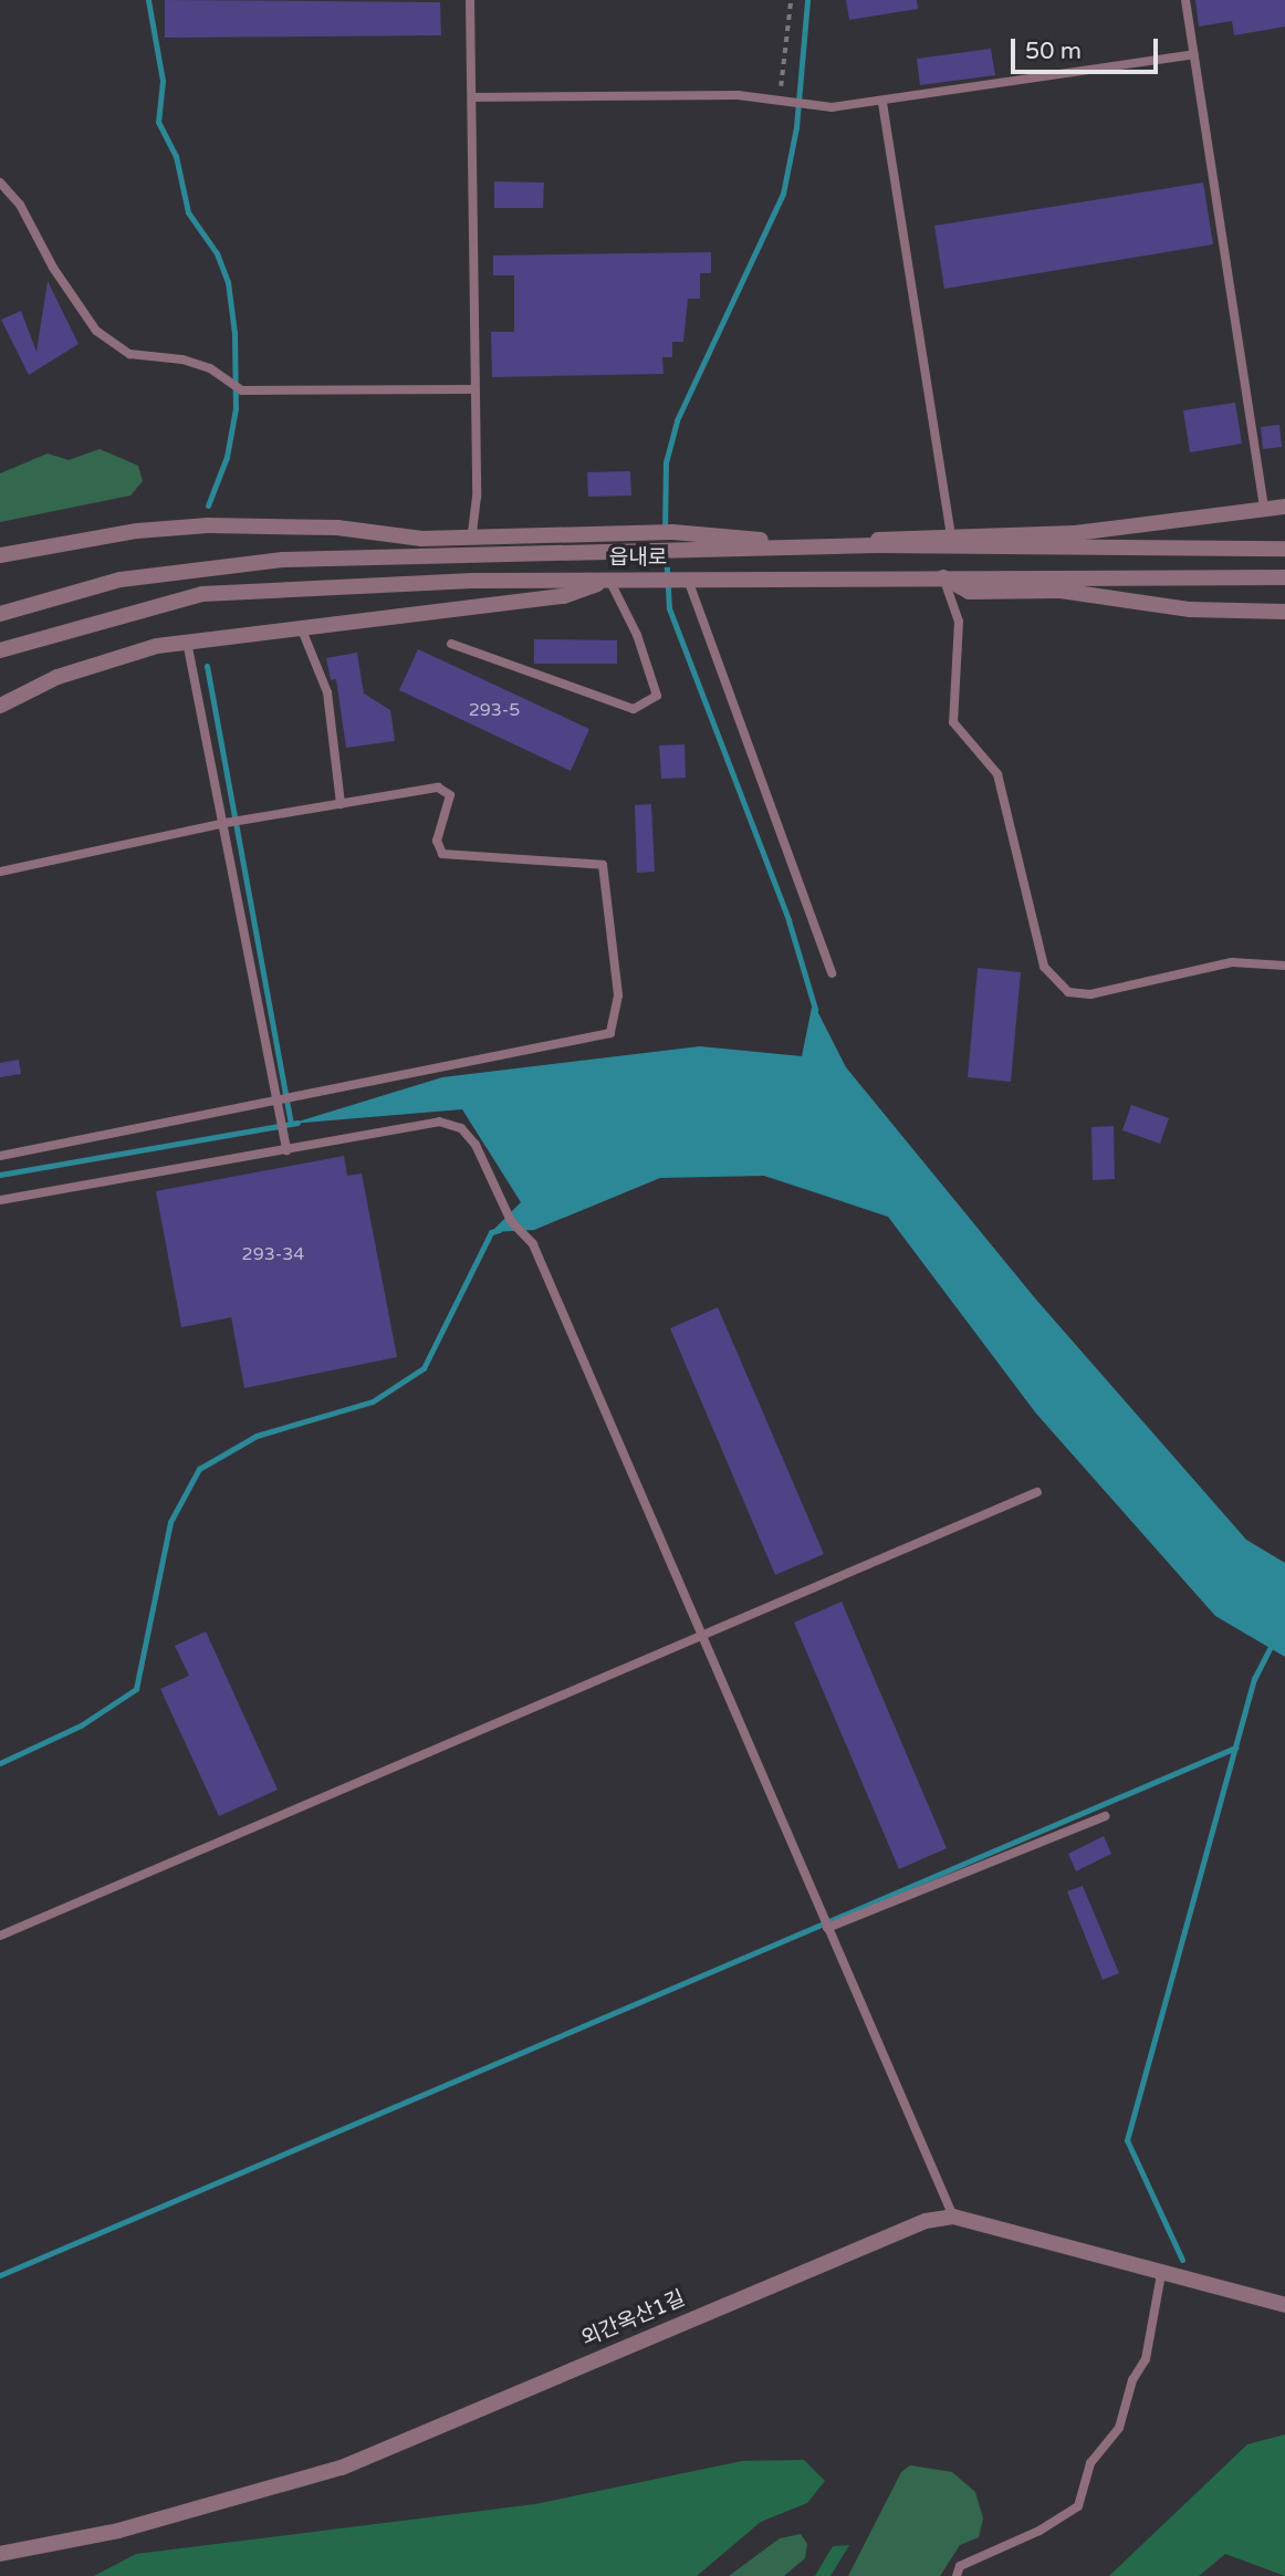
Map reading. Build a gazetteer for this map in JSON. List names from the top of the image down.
{
  "streets": {
    "street": ["읍내로", "외간옥산1길"]
  },
  "house_numbers": ["293-5", "293-34"],
  "scale_bar": "50 m"
}
